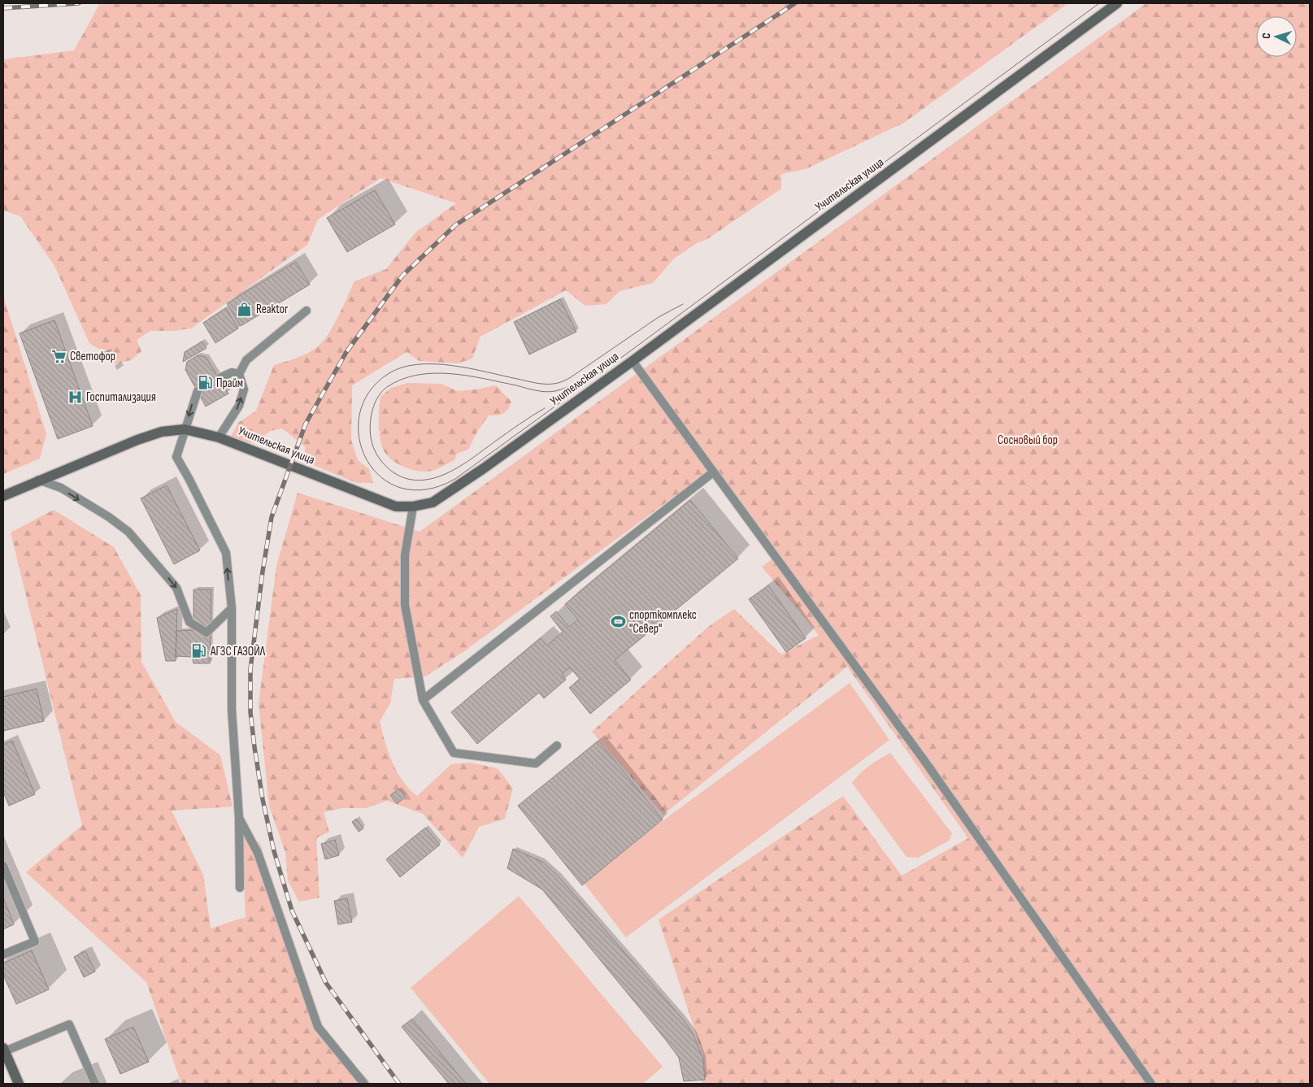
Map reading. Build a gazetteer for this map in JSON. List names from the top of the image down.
{
  "streets": {
    "main road": ["Учительская улица"]
  },
  "parks": ["Сосновый бор"],
  "places": {
    "shop": ["Reaktor"],
    "supermarket": ["Светофор"],
    "fuel station": ["Прайм", "АГЗС ГАЗОЙЛ"],
    "hospital": ["Госпитализация"],
    "sports": ["спорткомплекс \"Север\""]
  },
  "north": "left"
}
